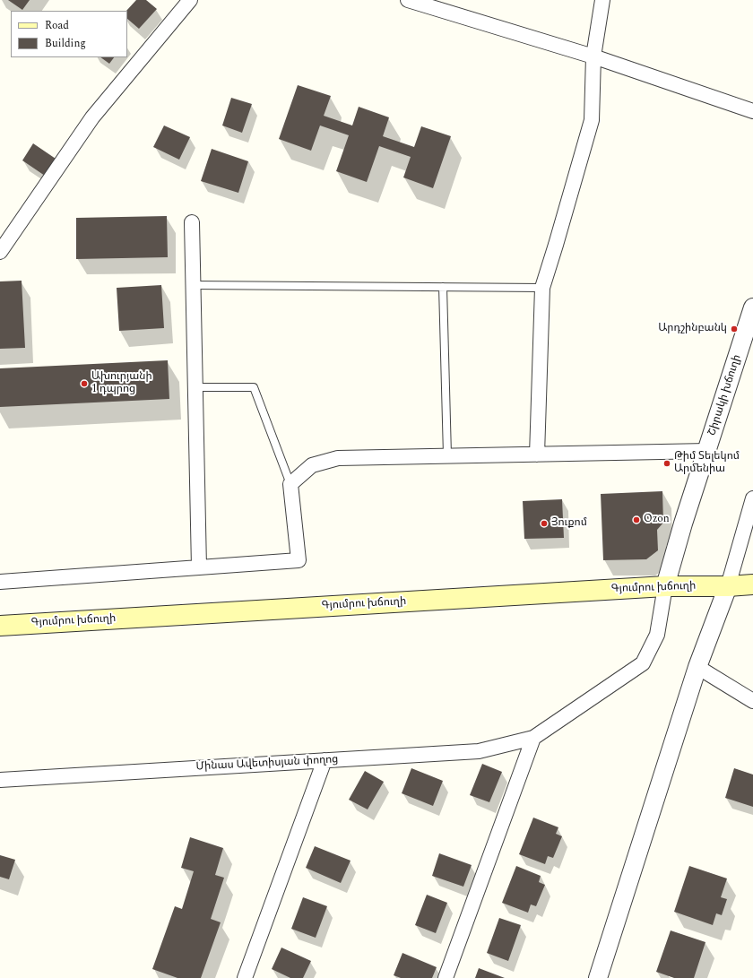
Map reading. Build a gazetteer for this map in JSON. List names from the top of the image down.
{
  "streets": {
    "main road": ["Գյումրու խճուղի"],
    "street": ["Շիրակի խճուղի", "Մինաս Ավետիսյան փողոց"]
  },
  "crossings": [
    ["Շիրակի խճուղի", "Գյումրու խճուղի"]
  ],
  "places": [
    "Արդշինբանկ",
    "Ախուրյանի 1 դպրոց",
    "Թիմ Տելեկոմ Արմենիա",
    "Ozon",
    "Յուքոմ"
  ],
  "legend": ["Road", "Building"]
}
